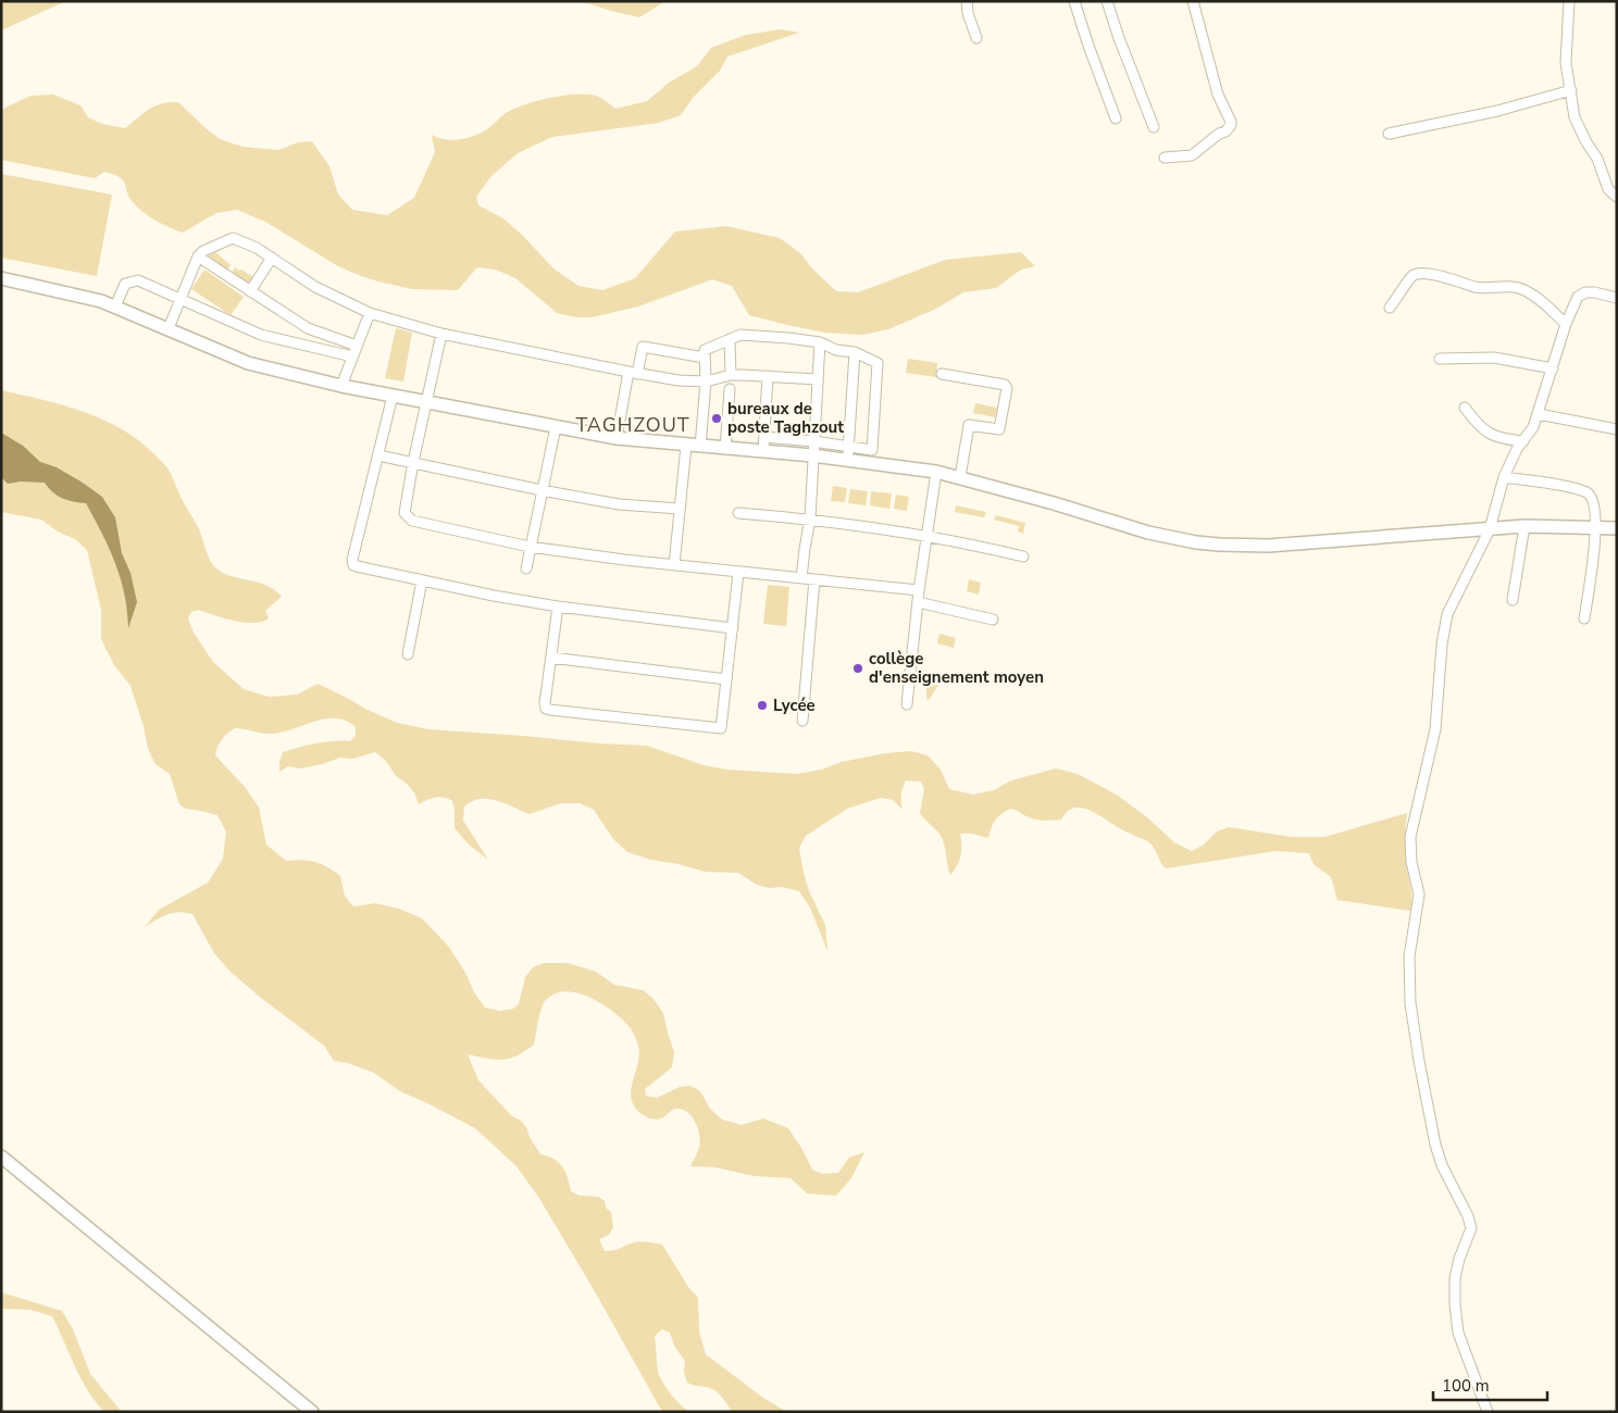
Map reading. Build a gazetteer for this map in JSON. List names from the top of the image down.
{
  "districts": ["TAGHZOUT"],
  "places": ["bureaux de poste Taghzout", "collège d'enseignement moyen", "Lycée"],
  "scale_bar": "100 m"
}
